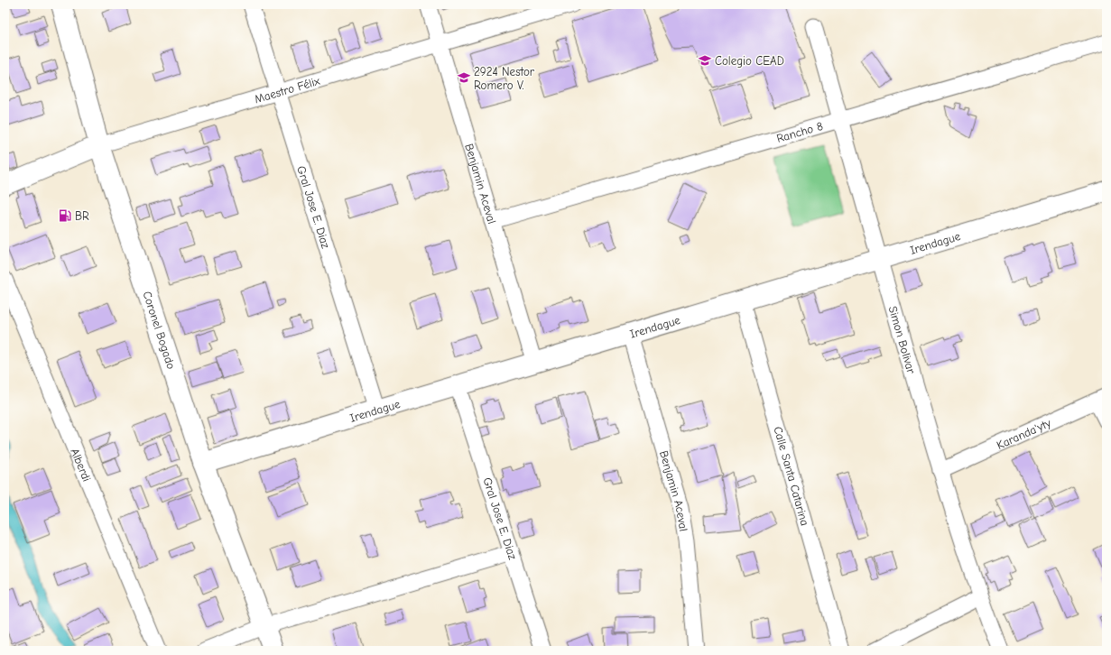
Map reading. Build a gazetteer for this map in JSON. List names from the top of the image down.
{
  "streets": {
    "street": [
      "Maestro Félix",
      "Rancho 8",
      "Benjamin Aceval",
      "Gral Jose E. Diaz",
      "Irendague",
      "Coronel Bogado",
      "Simon Bolivar",
      "Karanda'yty",
      "Alberdi",
      "Calle Santa Catarina"
    ]
  },
  "crossings": [
    ["Maestro Félix", "Benjamin Aceval"],
    ["Maestro Félix", "Gral Jose E. Diaz"],
    ["Maestro Félix", "Coronel Bogado"],
    ["Rancho 8", "Benjamin Aceval"],
    ["Rancho 8", "Simon Bolivar"],
    ["Benjamin Aceval", "Irendague"],
    ["Gral Jose E. Diaz", "Irendague"],
    ["Irendague", "Coronel Bogado"],
    ["Irendague", "Simon Bolivar"],
    ["Irendague", "Calle Santa Catarina"],
    ["Simon Bolivar", "Karanda'yty"]
  ],
  "places": {
    "school or university": ["Colegio CEAD", "2924 Nestor Romero V."],
    "fuel station": ["BR"]
  }
}
